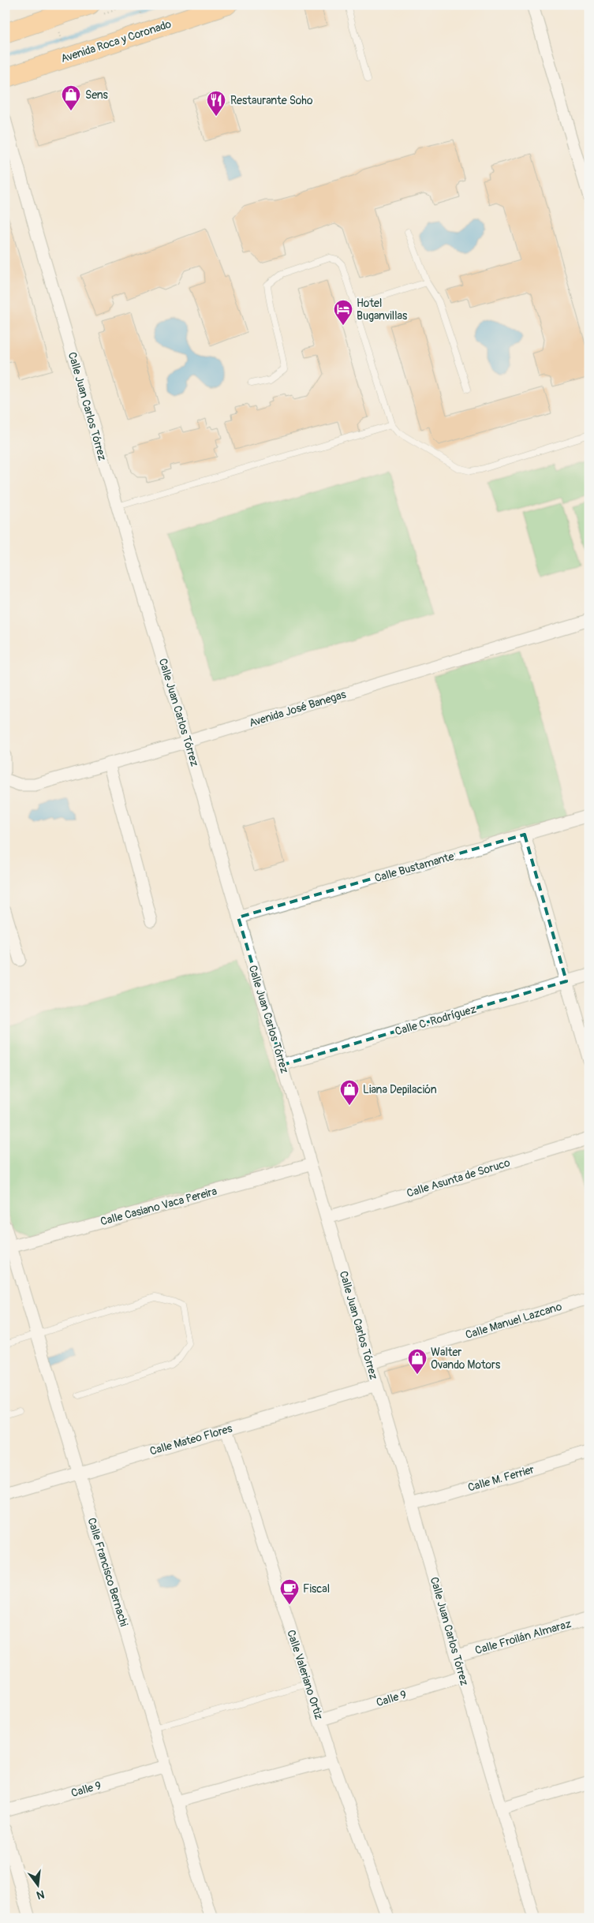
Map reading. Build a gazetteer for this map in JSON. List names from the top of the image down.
{
  "streets": {
    "main road": ["Avenida Roca y Coronado"],
    "street": [
      "Calle Juan Carlos Tórrez",
      "Avenida José Banegas",
      "Calle Bustamante",
      "Calle C. Rodríguez",
      "Calle Asunta de Soruco",
      "Calle Casiano Vaca Pereira",
      "Calle Manuel Lazcano",
      "Calle Mateo Flores",
      "Calle M. Ferrier",
      "Calle Francisco Bernachi",
      "Calle Froilán Almaraz",
      "Calle Valeriano Ortiz",
      "Calle 9"
    ]
  },
  "crossings": [
    ["Calle Juan Carlos Tórrez", "Avenida José Banegas"],
    ["Calle Juan Carlos Tórrez", "Calle Bustamante"],
    ["Calle Juan Carlos Tórrez", "Calle C. Rodríguez"],
    ["Calle Juan Carlos Tórrez", "Calle Asunta de Soruco"],
    ["Calle Juan Carlos Tórrez", "Calle Casiano Vaca Pereira"],
    ["Calle Juan Carlos Tórrez", "Calle Manuel Lazcano"],
    ["Calle Juan Carlos Tórrez", "Calle Mateo Flores"],
    ["Calle Juan Carlos Tórrez", "Calle M. Ferrier"],
    ["Calle Juan Carlos Tórrez", "Calle Froilán Almaraz"],
    ["Calle Juan Carlos Tórrez", "Calle 9"],
    ["Calle Casiano Vaca Pereira", "Calle Francisco Bernachi"],
    ["Calle Mateo Flores", "Calle Francisco Bernachi"],
    ["Calle Mateo Flores", "Calle Valeriano Ortiz"],
    ["Calle Francisco Bernachi", "Calle 9"],
    ["Calle Valeriano Ortiz", "Calle 9"]
  ],
  "places": {
    "shop": ["Sens", "Liana Depilación", "Walter Ovando Motors"],
    "restaurant": ["Restaurante Soho"],
    "hotel": ["Hotel Buganvillas"],
    "cafe": ["Fiscal"]
  },
  "north": "bottom"
}
